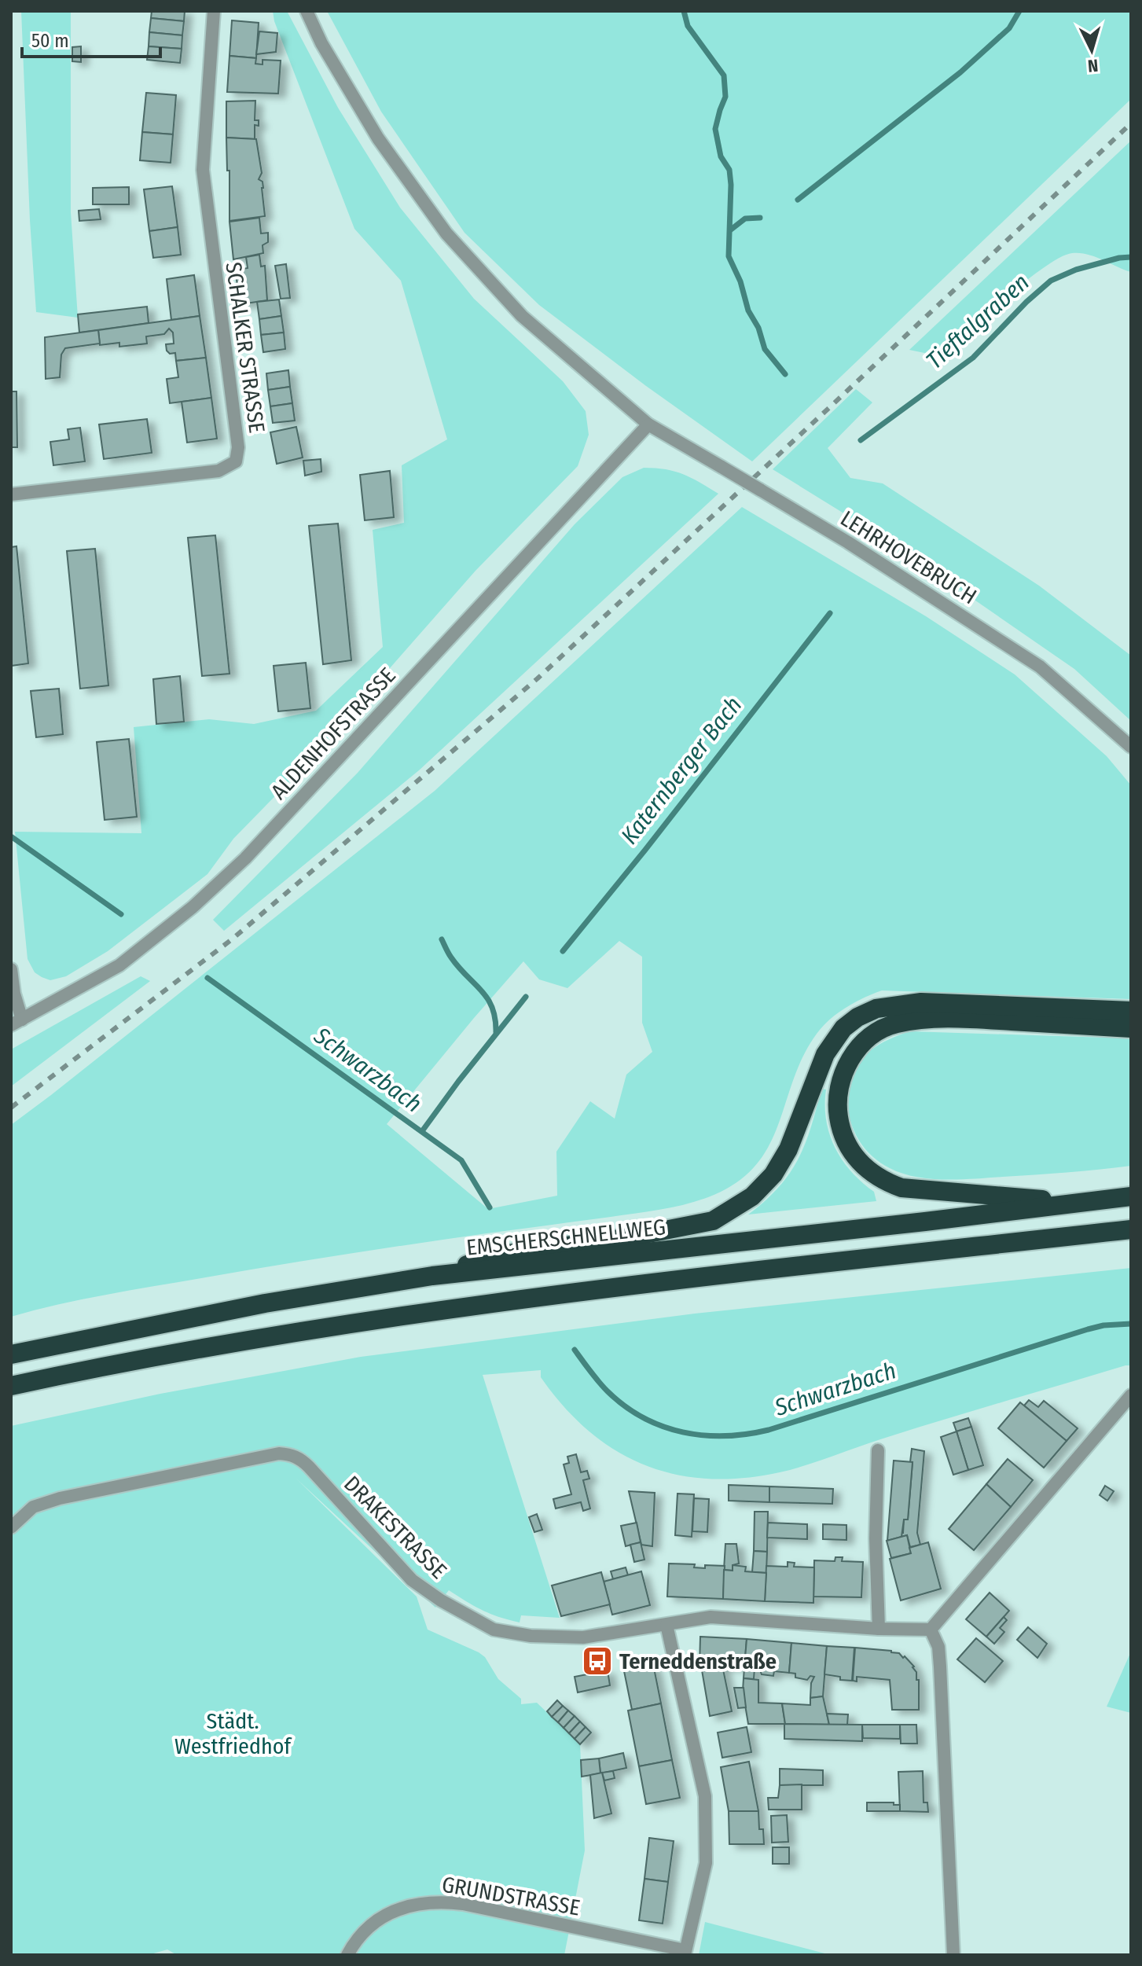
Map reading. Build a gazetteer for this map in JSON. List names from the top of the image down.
{
  "streets": {
    "highway": ["EMSCHERSCHNELLWEG"],
    "street": [
      "SCHALKER STRASSE",
      "LEHRHOVEBRUCH",
      "ALDENHOFSTRASSE",
      "DRAKESTRASSE",
      "GRUNDSTRASSE"
    ]
  },
  "crossings": [
    ["LEHRHOVEBRUCH", "ALDENHOFSTRASSE"]
  ],
  "water": ["Tieftalgraben", "Katernberger Bach", "Schwarzbach"],
  "parks": ["Städt. Westfriedhof"],
  "places": {
    "bus stop": ["Terneddenstraße"]
  },
  "scale_bar": "50 m",
  "north": "bottom"
}
